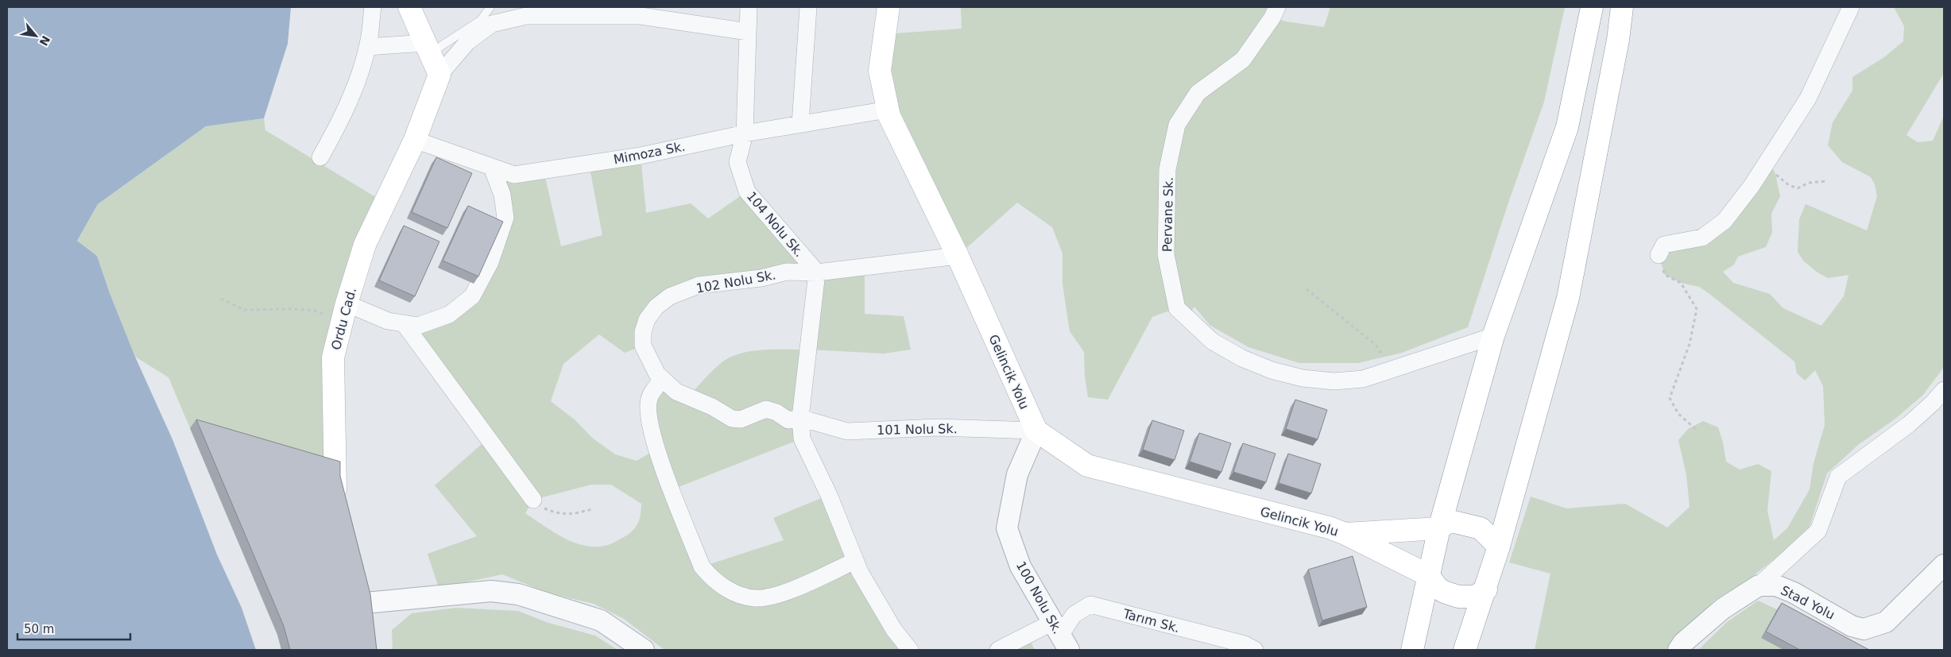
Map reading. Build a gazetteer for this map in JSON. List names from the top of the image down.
{
  "streets": {
    "main road": ["Ordu Cad.", "Gelincik Yolu"],
    "street": [
      "Mimoza Sk.",
      "Pervane Sk.",
      "104 Nolu Sk.",
      "102 Nolu Sk.",
      "101 Nolu Sk.",
      "100 Nolu Sk.",
      "Stad Yolu",
      "Tarım Sk."
    ]
  },
  "crossings": [
    ["Mimoza Sk.", "104 Nolu Sk."],
    ["Mimoza Sk.", "Ordu Cad."],
    ["Mimoza Sk.", "Gelincik Yolu"],
    ["104 Nolu Sk.", "102 Nolu Sk."],
    ["102 Nolu Sk.", "101 Nolu Sk."],
    ["Gelincik Yolu", "101 Nolu Sk."],
    ["Gelincik Yolu", "100 Nolu Sk."],
    ["101 Nolu Sk.", "100 Nolu Sk."],
    ["100 Nolu Sk.", "Tarım Sk."]
  ],
  "scale_bar": "50 m",
  "north": "bottom right"
}
